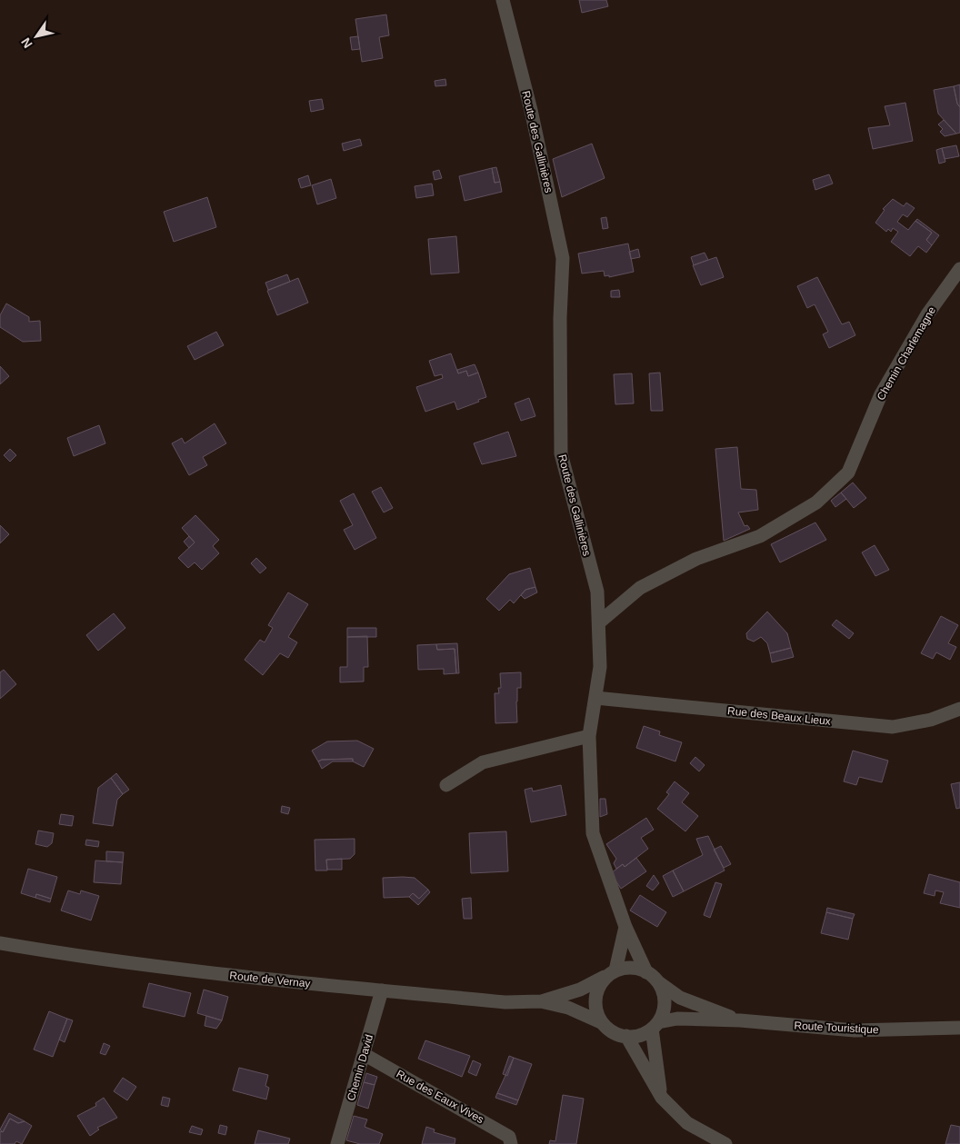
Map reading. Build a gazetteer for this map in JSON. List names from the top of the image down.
{
  "streets": {
    "street": [
      "Route des Gallinières",
      "Chemin Charlemagne",
      "Rue des Beaux Lieux",
      "Route de Vernay",
      "Route Touristique",
      "Chemin David",
      "Rue des Eaux Vives"
    ]
  },
  "crossings": [
    ["Route des Gallinières", "Chemin Charlemagne"],
    ["Route des Gallinières", "Rue des Beaux Lieux"],
    ["Route des Gallinières", "Route de Vernay"],
    ["Route des Gallinières", "Route Touristique"],
    ["Route de Vernay", "Route Touristique"],
    ["Route de Vernay", "Chemin David"],
    ["Chemin David", "Rue des Eaux Vives"]
  ],
  "north": "bottom left"
}
